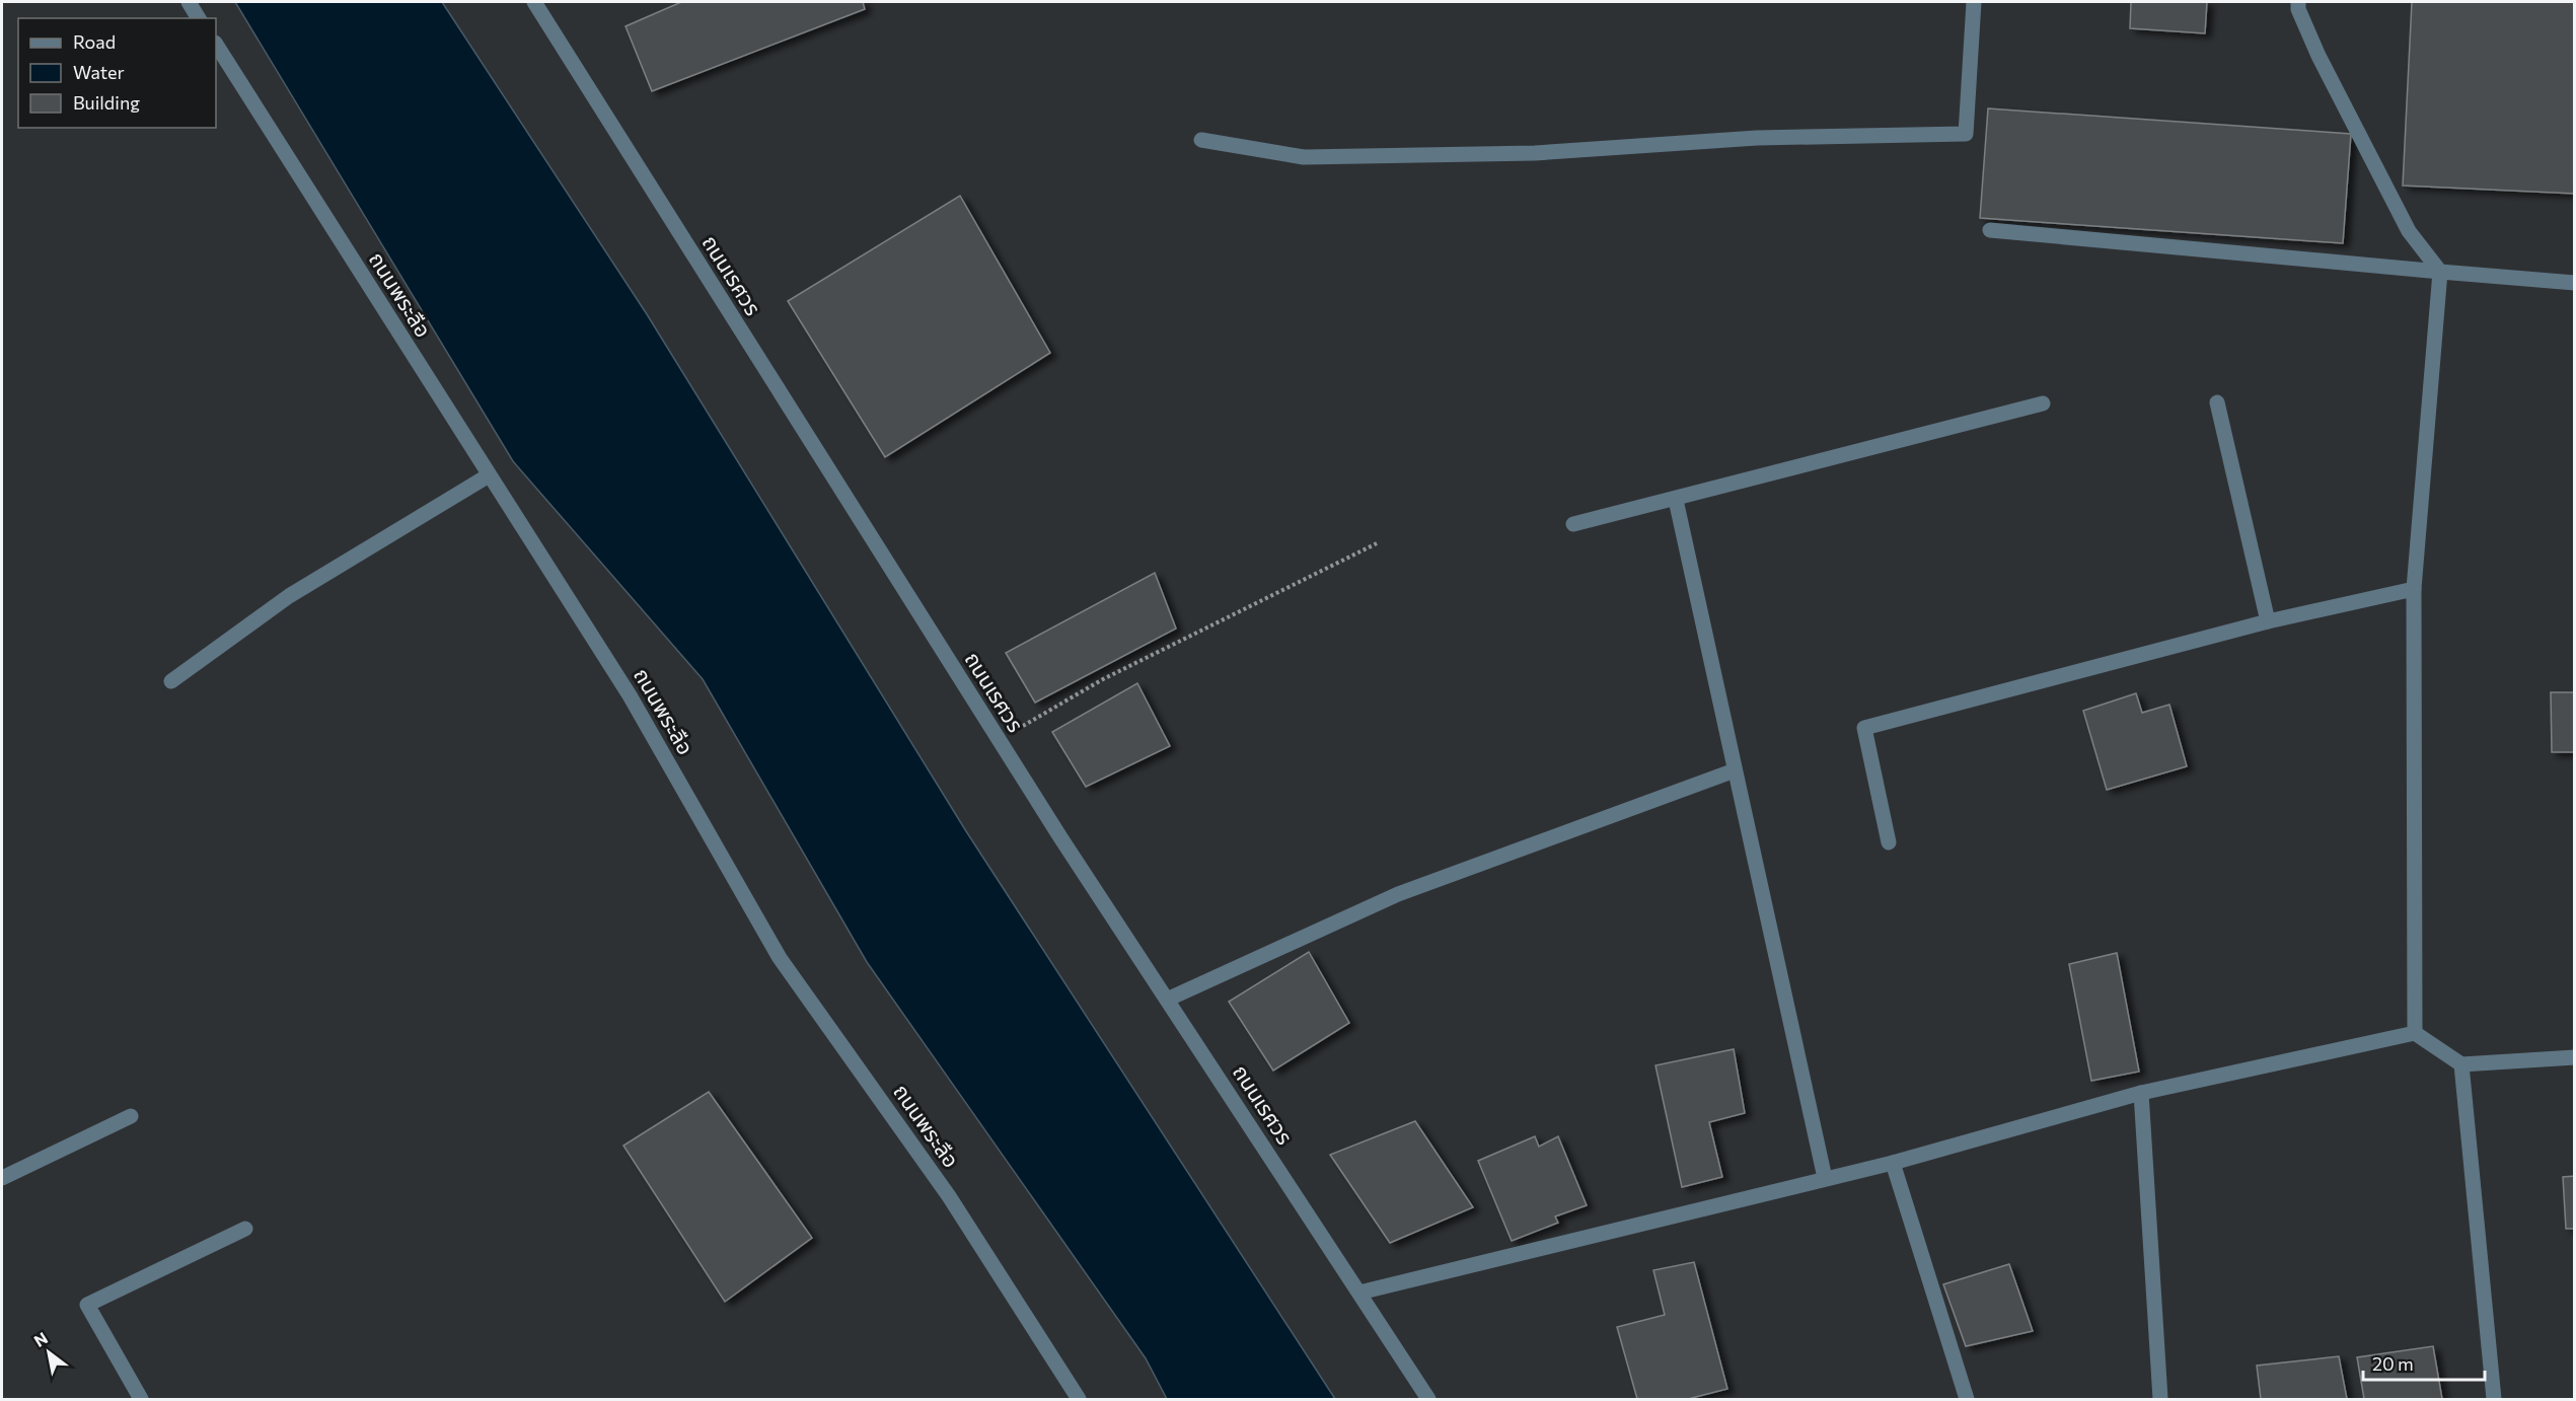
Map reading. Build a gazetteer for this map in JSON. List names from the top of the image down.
{
  "streets": {
    "street": ["ถนนเรศวร", "ถนนพระลือ"]
  },
  "legend": ["Road", "Water", "Building"],
  "scale_bar": "20 m",
  "north": "top left"
}
